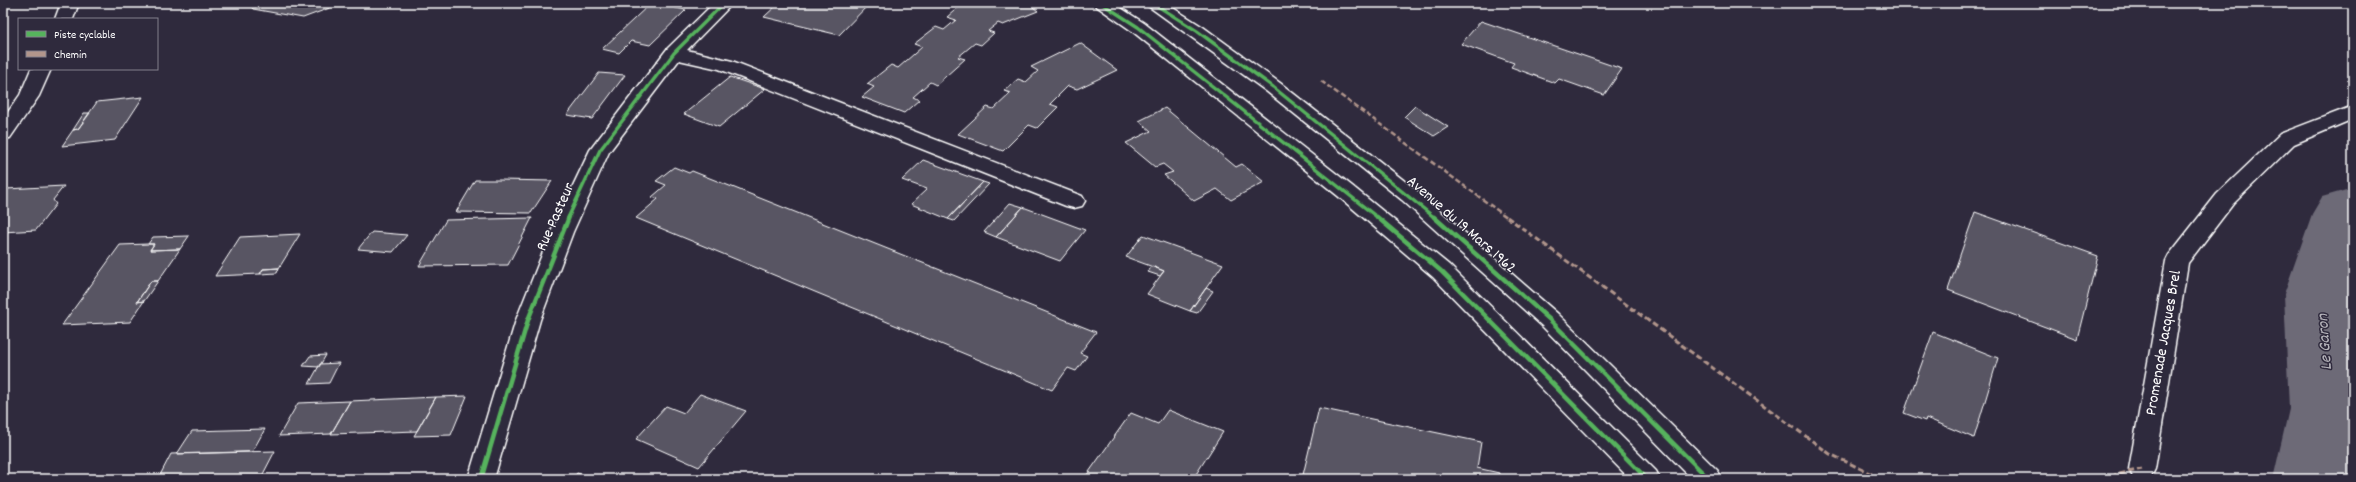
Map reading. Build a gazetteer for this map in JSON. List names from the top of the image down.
{
  "streets": {
    "street": ["Rue Pasteur", "Avenue du 19 Mars 1962", "Promenade Jacques Brel"]
  },
  "water": ["Le Garon"],
  "legend": ["Piste cyclable", "Chemin"]
}
